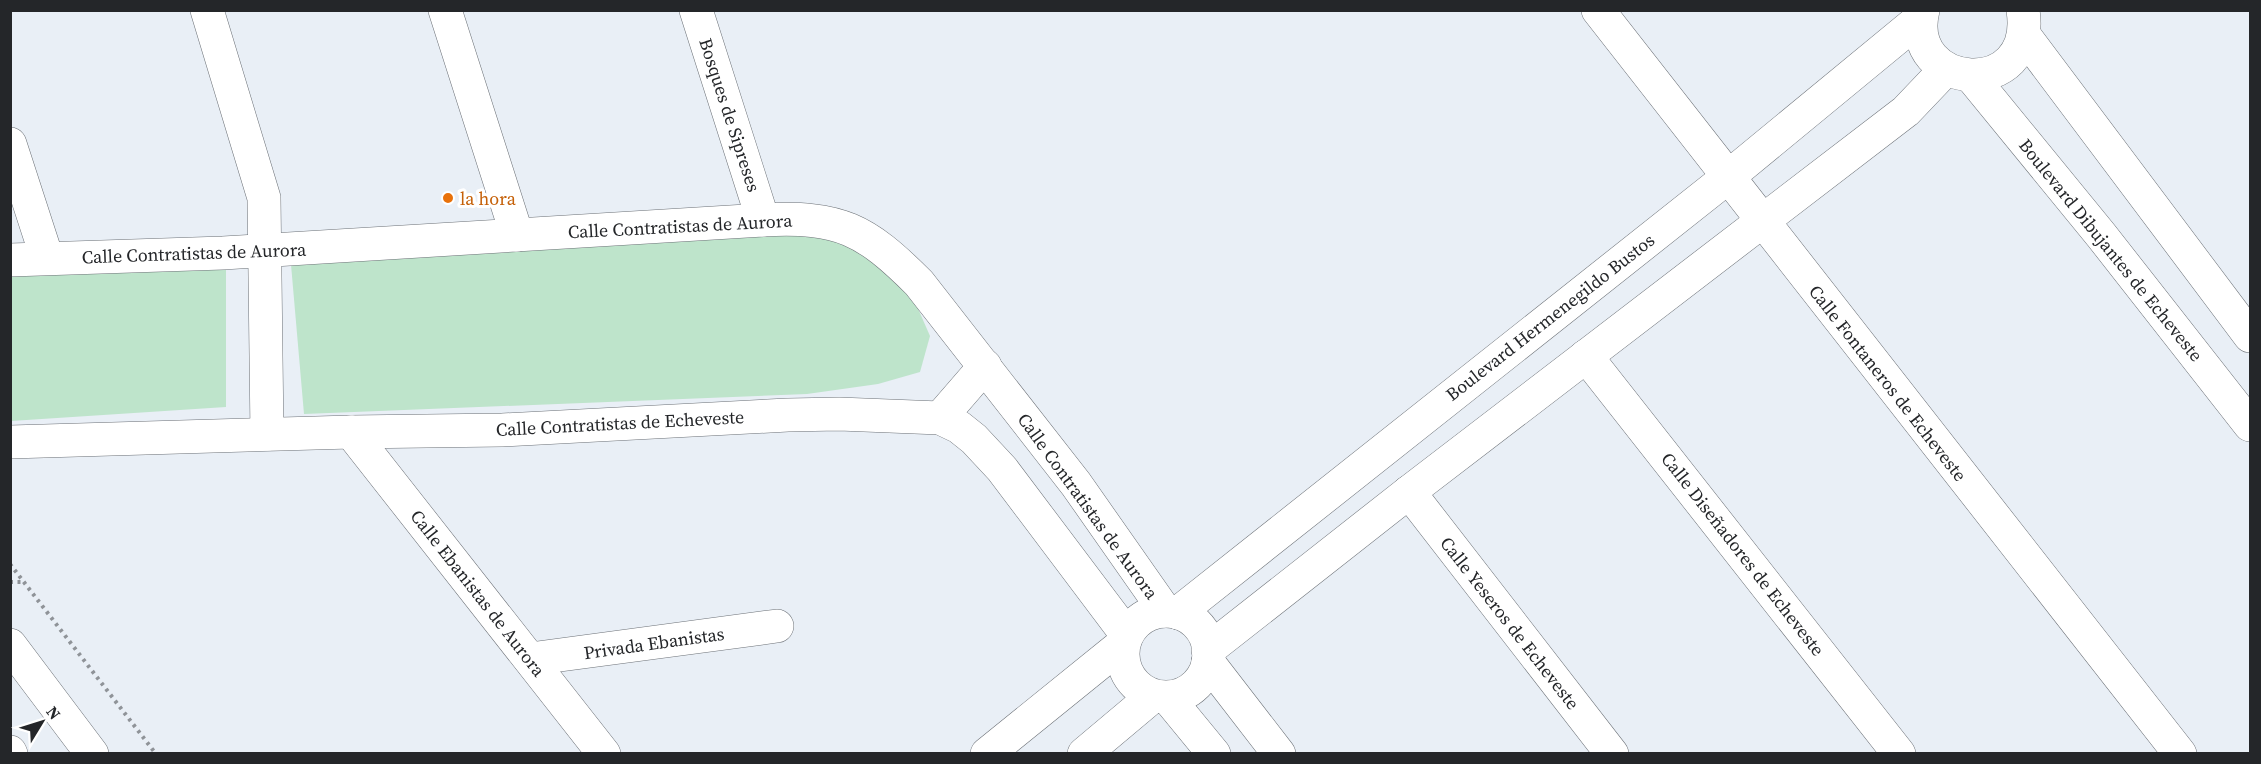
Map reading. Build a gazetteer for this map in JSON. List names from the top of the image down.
{
  "streets": {
    "street": [
      "Bosques de Sipreses",
      "Calle Contratistas de Aurora",
      "Boulevard Dibujantes de Echeveste",
      "Boulevard Hermenegildo Bustos",
      "Calle Fontaneros de Echeveste",
      "Calle Contratistas de Echeveste",
      "Calle Diseñadores de Echeveste",
      "Calle Ebanistas de Aurora",
      "Calle Yeseros de Echeveste",
      "Privada Ebanistas"
    ]
  },
  "crossings": [
    ["Bosques de Sipreses", "Calle Contratistas de Aurora"],
    ["Calle Contratistas de Aurora", "Boulevard Hermenegildo Bustos"],
    ["Calle Contratistas de Aurora", "Calle Contratistas de Echeveste"],
    ["Boulevard Dibujantes de Echeveste", "Boulevard Hermenegildo Bustos"],
    ["Boulevard Hermenegildo Bustos", "Calle Fontaneros de Echeveste"],
    ["Boulevard Hermenegildo Bustos", "Calle Contratistas de Echeveste"],
    ["Calle Contratistas de Echeveste", "Calle Ebanistas de Aurora"],
    ["Calle Ebanistas de Aurora", "Privada Ebanistas"]
  ],
  "places": ["la hora"],
  "north": "top right"
}
